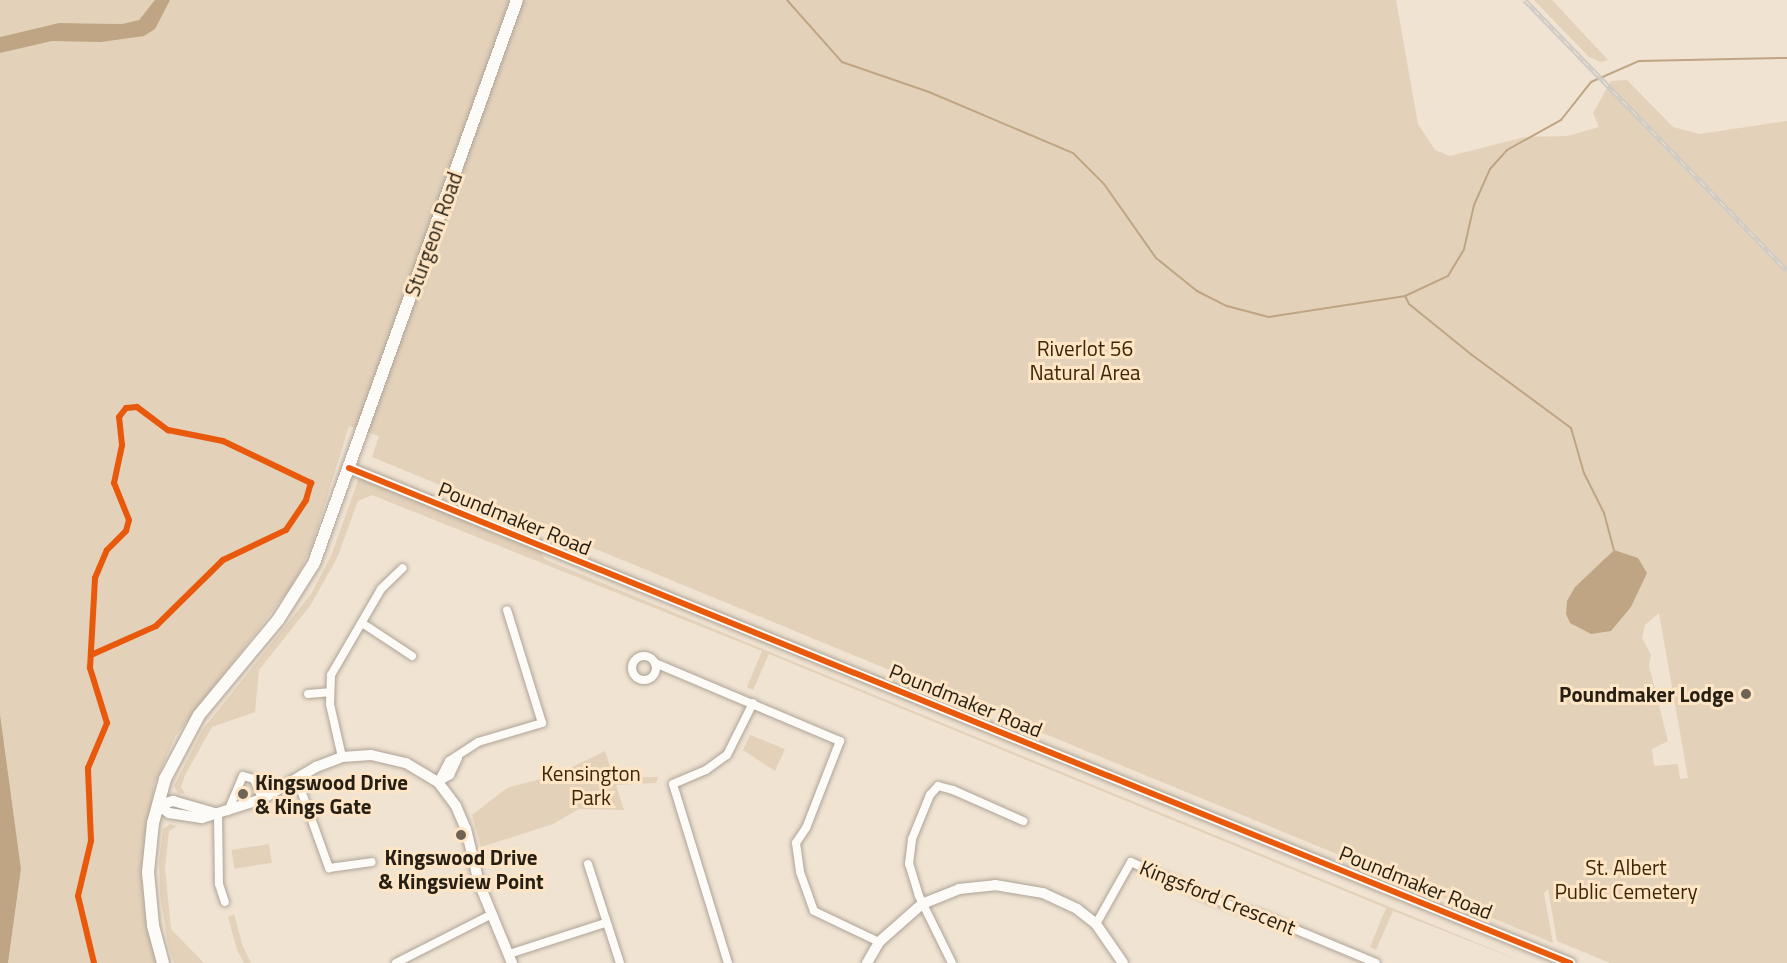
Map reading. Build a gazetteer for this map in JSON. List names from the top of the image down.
{
  "streets": {
    "main road": ["Sturgeon Road"],
    "street": ["Poundmaker Road", "Kingsford Crescent"]
  },
  "crossings": [
    ["Sturgeon Road", "Poundmaker Road"]
  ],
  "parks": ["Riverlot 56 Natural Area", "Kensington Park", "St. Albert Public Cemetery"],
  "places": ["Poundmaker Lodge", "Kingswood Drive & Kings Gate", "Kingswood Drive & Kingsview Point"]
}
